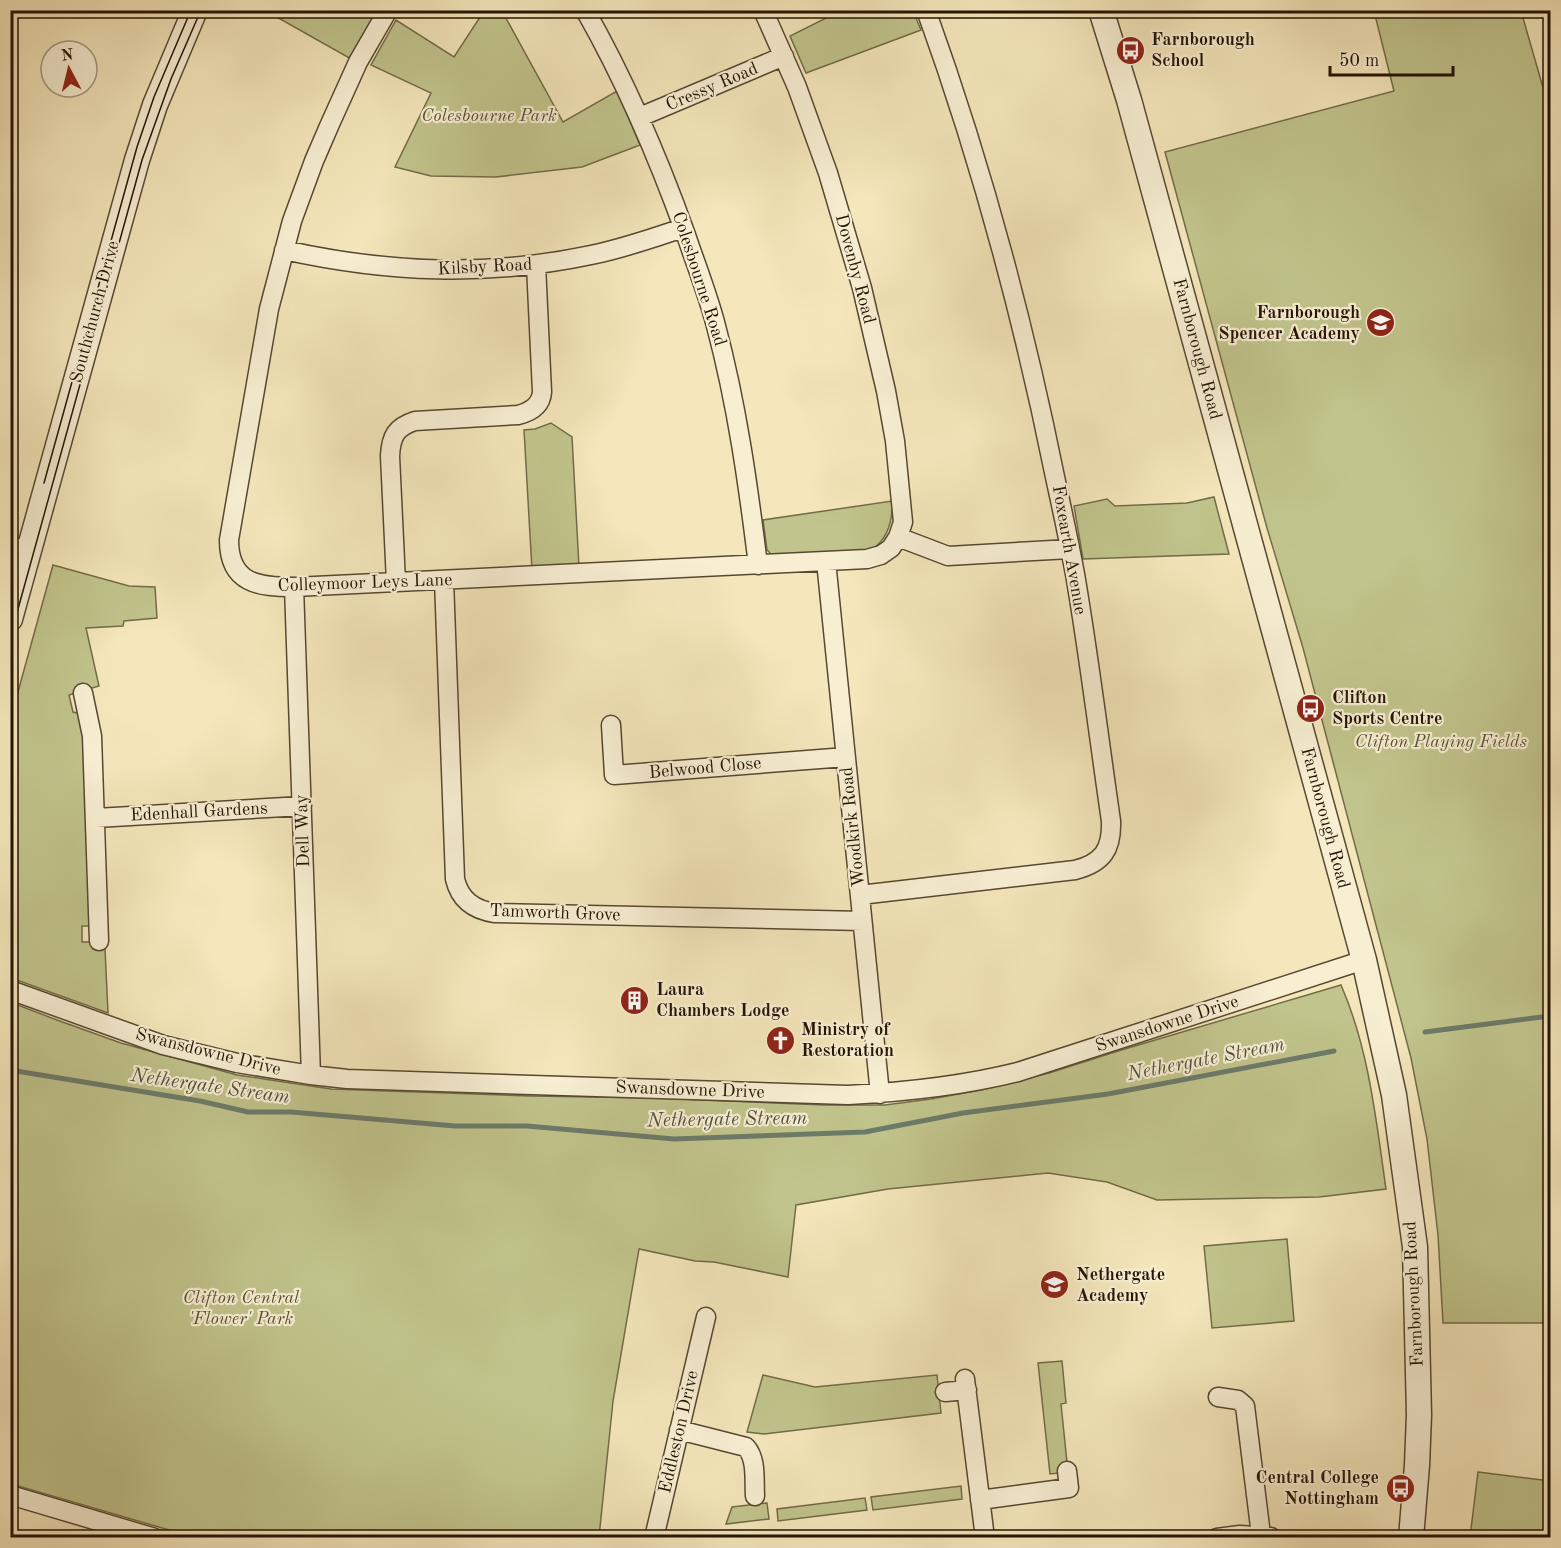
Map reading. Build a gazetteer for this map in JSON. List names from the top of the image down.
{
  "streets": {
    "street": [
      "Cressy Road",
      "Kilsby Road",
      "Dovenby Road",
      "Colesbourne Road",
      "Southchurch Drive",
      "Farnborough Road",
      "Foxearth Avenue",
      "Colleymoor Leys Lane",
      "Belwood Close",
      "Edenhall Gardens",
      "Woodkirk Road",
      "Dell Way",
      "Tamworth Grove",
      "Swansdowne Drive",
      "Eddleston Drive"
    ]
  },
  "crossings": [
    ["Cressy Road", "Dovenby Road"],
    ["Cressy Road", "Colesbourne Road"],
    ["Kilsby Road", "Colesbourne Road"],
    ["Kilsby Road", "Colleymoor Leys Lane"],
    ["Dovenby Road", "Colleymoor Leys Lane"],
    ["Colesbourne Road", "Colleymoor Leys Lane"],
    ["Farnborough Road", "Swansdowne Drive"],
    ["Foxearth Avenue", "Woodkirk Road"],
    ["Colleymoor Leys Lane", "Woodkirk Road"],
    ["Colleymoor Leys Lane", "Dell Way"],
    ["Colleymoor Leys Lane", "Tamworth Grove"],
    ["Belwood Close", "Woodkirk Road"],
    ["Edenhall Gardens", "Dell Way"],
    ["Woodkirk Road", "Tamworth Grove"],
    ["Woodkirk Road", "Swansdowne Drive"],
    ["Dell Way", "Swansdowne Drive"]
  ],
  "water": ["Nethergate Stream"],
  "parks": ["Colesbourne Park", "Clifton Playing Fields", "Clifton Central 'Flower' Park"],
  "places": {
    "bus stop": ["Farnborough School", "Clifton Sports Centre", "Central College Nottingham"],
    "school or university": ["Farnborough Spencer Academy", "Nethergate Academy"],
    "building": ["Laura Chambers Lodge"],
    "church": ["Ministry of Restoration"]
  },
  "scale_bar": "50 m",
  "north": "top"
}
